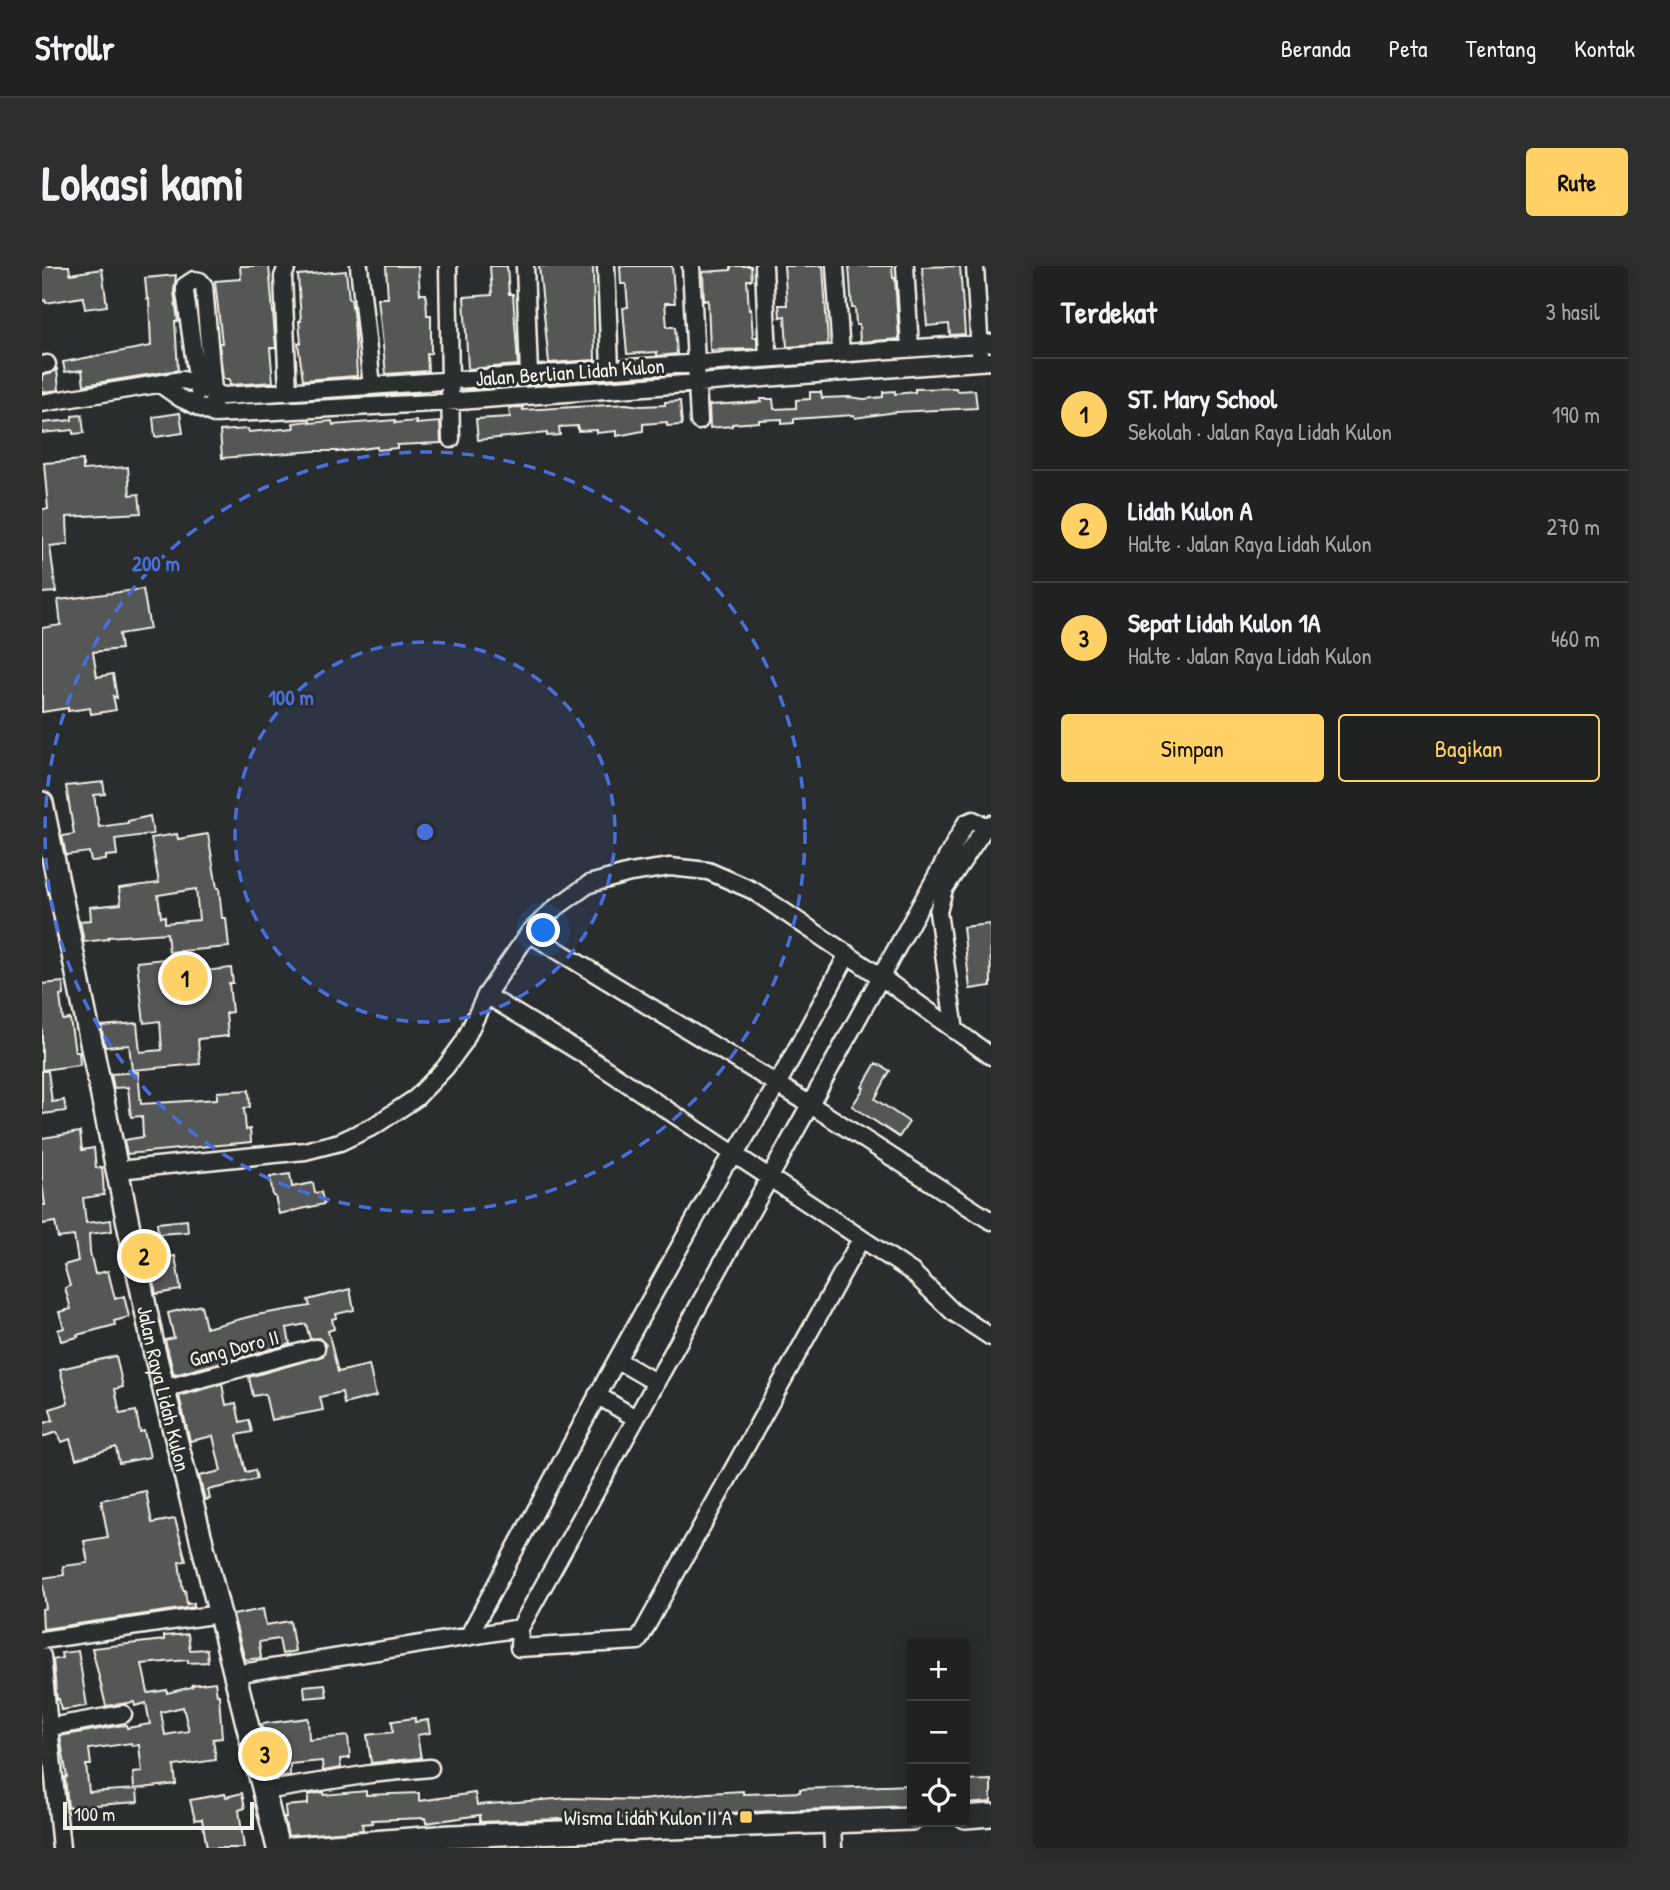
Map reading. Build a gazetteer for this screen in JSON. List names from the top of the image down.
{
  "streets": {
    "main road": ["Jalan Raya Lidah Kulon"],
    "street": ["Jalan Berlian Lidah Kulon", "Gang Doro II"]
  },
  "crossings": [
    ["Gang Doro II", "Jalan Raya Lidah Kulon"]
  ],
  "places": {
    "transit": ["Wisma Lidah Kulon II A"]
  },
  "scale_bar": "100 m",
  "page": {
    "header": "Strollr",
    "nav": [
      "Beranda",
      "Peta",
      "Tentang",
      "Kontak"
    ],
    "buttons": [
      "Rute",
      ["Simpan", "Bagikan"]
    ],
    "title": "Lokasi kami",
    "heading": ["Terdekat", "3 hasil"],
    "list": [
      {
        "mark": "1",
        "name": "ST. Mary School",
        "note": "Sekolah · Jalan Raya Lidah Kulon",
        "value": "190 m"
      },
      {
        "mark": "2",
        "name": "Lidah Kulon A",
        "note": "Halte · Jalan Raya Lidah Kulon",
        "value": "270 m"
      },
      {
        "mark": "3",
        "name": "Sepat Lidah Kulon 1A",
        "note": "Halte · Jalan Raya Lidah Kulon",
        "value": "460 m"
      }
    ],
    "pins": ["1", "2", "3"],
    "map_buttons": ["+", "−"],
    "scale": "100 m"
  },
  "rings": ["200 m", "100 m"]
}
